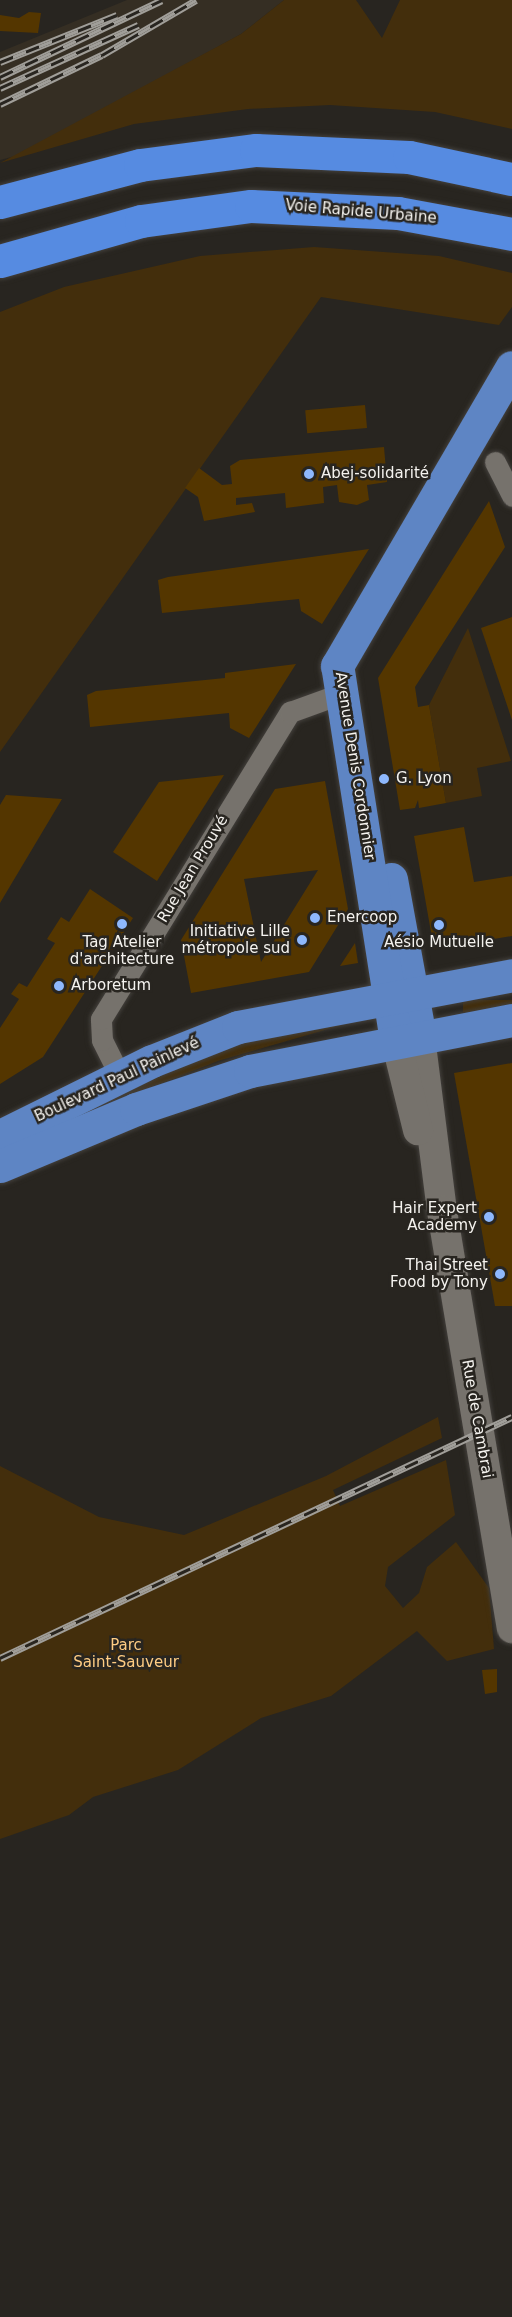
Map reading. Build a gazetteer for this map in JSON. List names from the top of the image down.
{
  "streets": {
    "highway": ["Voie Rapide Urbaine"],
    "main road": ["Avenue Denis Cordonnier", "Boulevard Paul Painlevé", "Rue de Cambrai"],
    "street": ["Rue Jean Prouvé"]
  },
  "crossings": [
    ["Avenue Denis Cordonnier", "Rue Jean Prouvé"],
    ["Avenue Denis Cordonnier", "Boulevard Paul Painlevé"],
    ["Avenue Denis Cordonnier", "Rue de Cambrai"],
    ["Rue Jean Prouvé", "Boulevard Paul Painlevé"],
    ["Boulevard Paul Painlevé", "Rue de Cambrai"]
  ],
  "parks": ["Parc Saint-Sauveur"],
  "places": [
    "Abej-solidarité",
    "G. Lyon",
    "Enercoop",
    "Tag Atelier d'architecture",
    "Aésio Mutuelle",
    "Initiative Lille métropole sud",
    "Arboretum",
    "Hair Expert Academy",
    "Thai Street Food by Tony"
  ]
}
